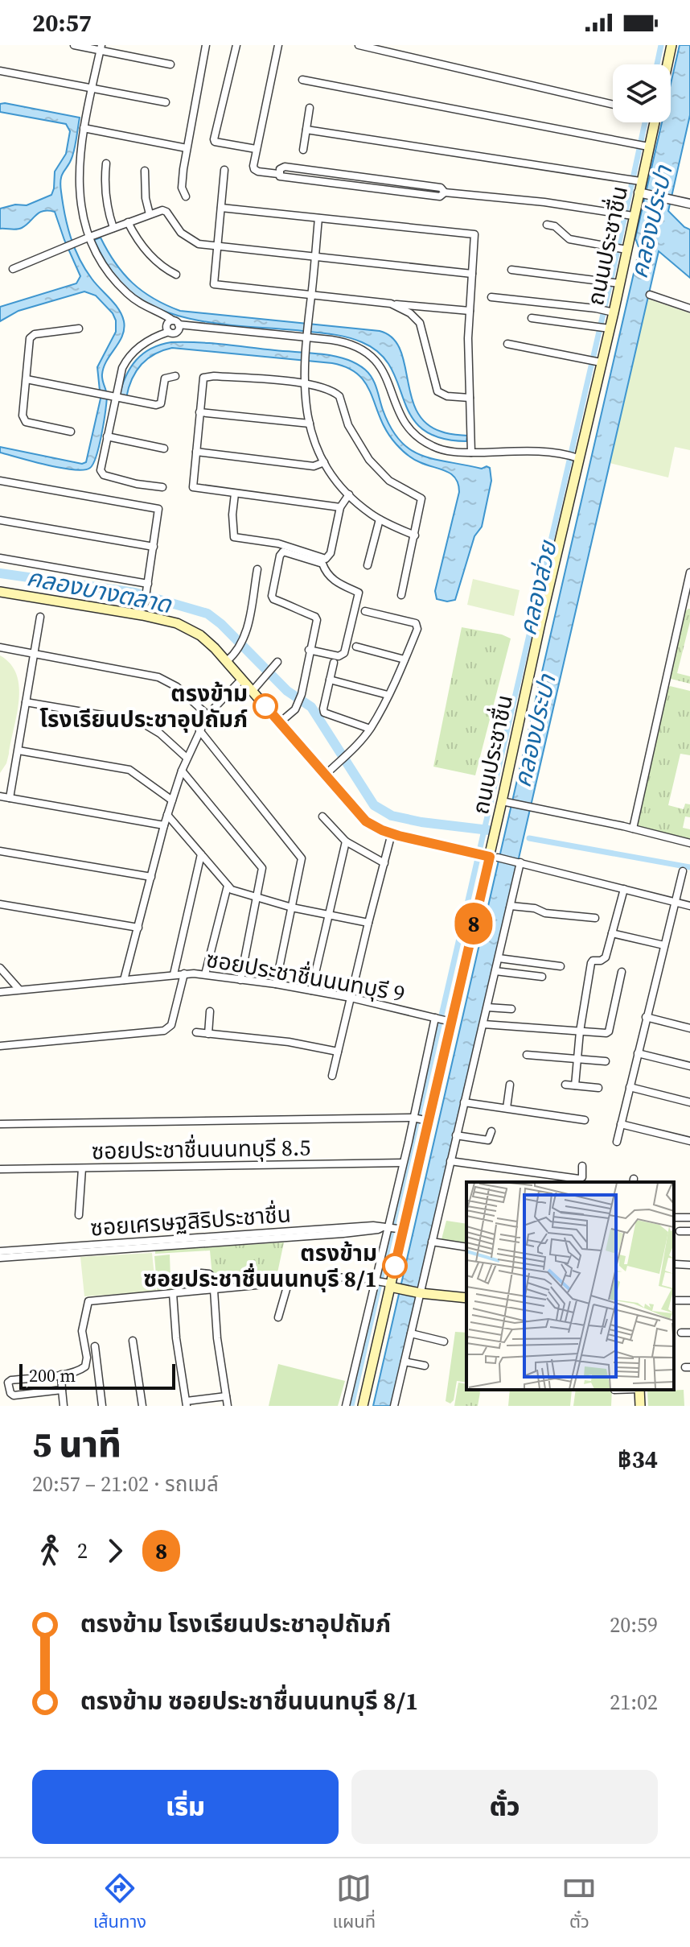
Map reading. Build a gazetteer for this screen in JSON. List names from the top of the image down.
{
  "streets": {
    "main road": ["ถนนประชาชื่น"],
    "street": ["ซอยประชาชื่นนนทบุรี 9", "ซอยประชาชื่นนนทบุรี 8.5", "ซอยเศรษฐสิริประชาชื่น"]
  },
  "crossings": [
    ["ถนนประชาชื่น", "ซอยประชาชื่นนนทบุรี 9"],
    ["ถนนประชาชื่น", "ซอยประชาชื่นนนทบุรี 8.5"],
    ["ถนนประชาชื่น", "ซอยเศรษฐสิริประชาชื่น"]
  ],
  "water": ["คลองประปา", "คลองส่วย", "คลองบางตลาด"],
  "places": ["ตรงข้าม โรงเรียนประชาอุปถัมภ์", "ตรงข้าม ซอยประชาชื่นนนทบุรี 8/1"],
  "lines": ["bus line 8"],
  "scale_bar": "200 m",
  "page": {
    "status": "20:57",
    "on_map": "8",
    "scale": "200 m",
    "heading": ["5 นาที", "20:57 – 21:02 · รถเมล์", "฿34"],
    "legs": ["2", "8"],
    "list": [
      {
        "name": "ตรงข้าม โรงเรียนประชาอุปถัมภ์",
        "value": "20:59"
      },
      {
        "name": "ตรงข้าม ซอยประชาชื่นนนทบุรี 8/1",
        "value": "21:02"
      }
    ],
    "buttons": ["เริ่ม", "ตั๋ว"],
    "tabs": ["เส้นทาง", "แผนที่", "ตั๋ว"]
  }
}
